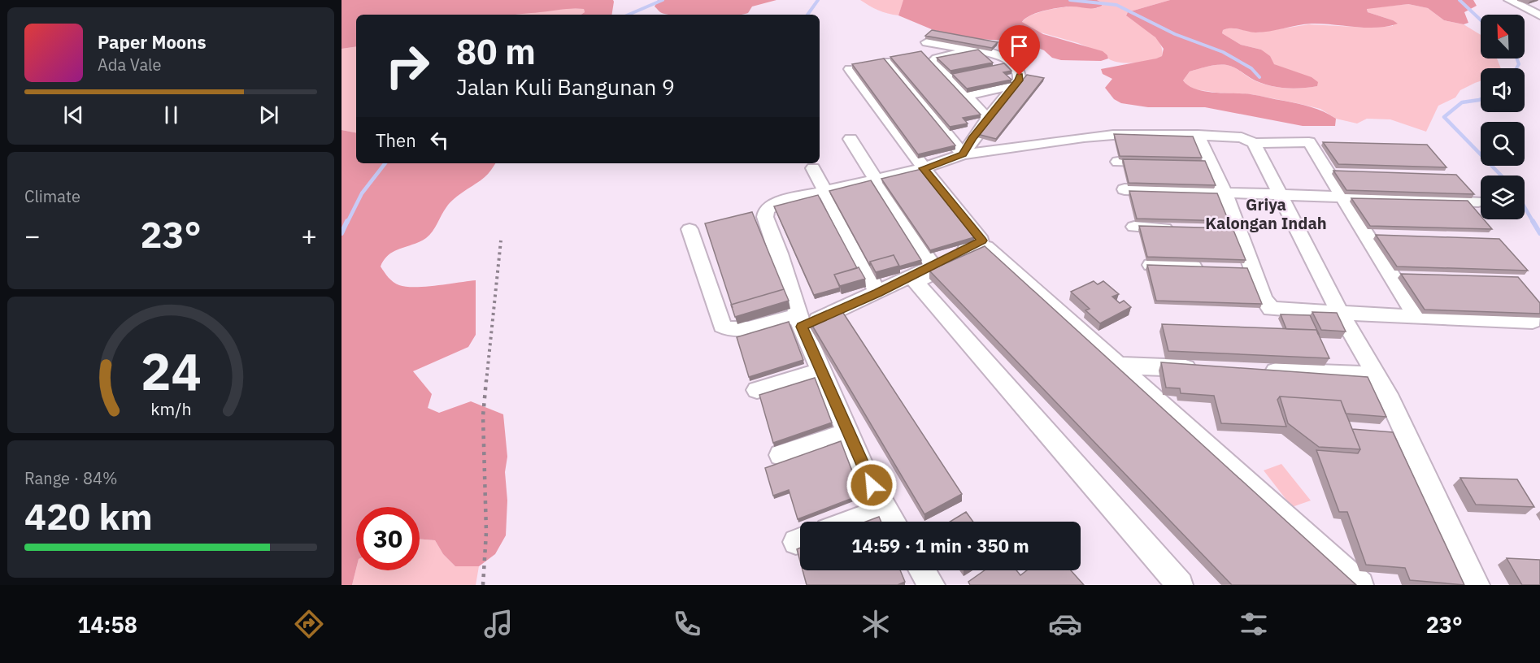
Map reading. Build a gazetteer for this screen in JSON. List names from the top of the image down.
{
  "districts": ["Griya Kalongan Indah"],
  "north": "top left",
  "page": {
    "turn": ["80 m", "Jalan Kuli Bangunan 9"],
    "song": ["Paper Moons", "Ada Vale"],
    "then": "Then",
    "tile": [
      "Climate",
      ["Range · 84%", "420 km"]
    ],
    "heat": ["−", "23°", "+"],
    "limit": "30",
    "trip": "14:59 · 1 min · 350 m",
    "tabs": ["14:58", "23°"],
    "gauge": ["24", "km/h"]
  }
}
